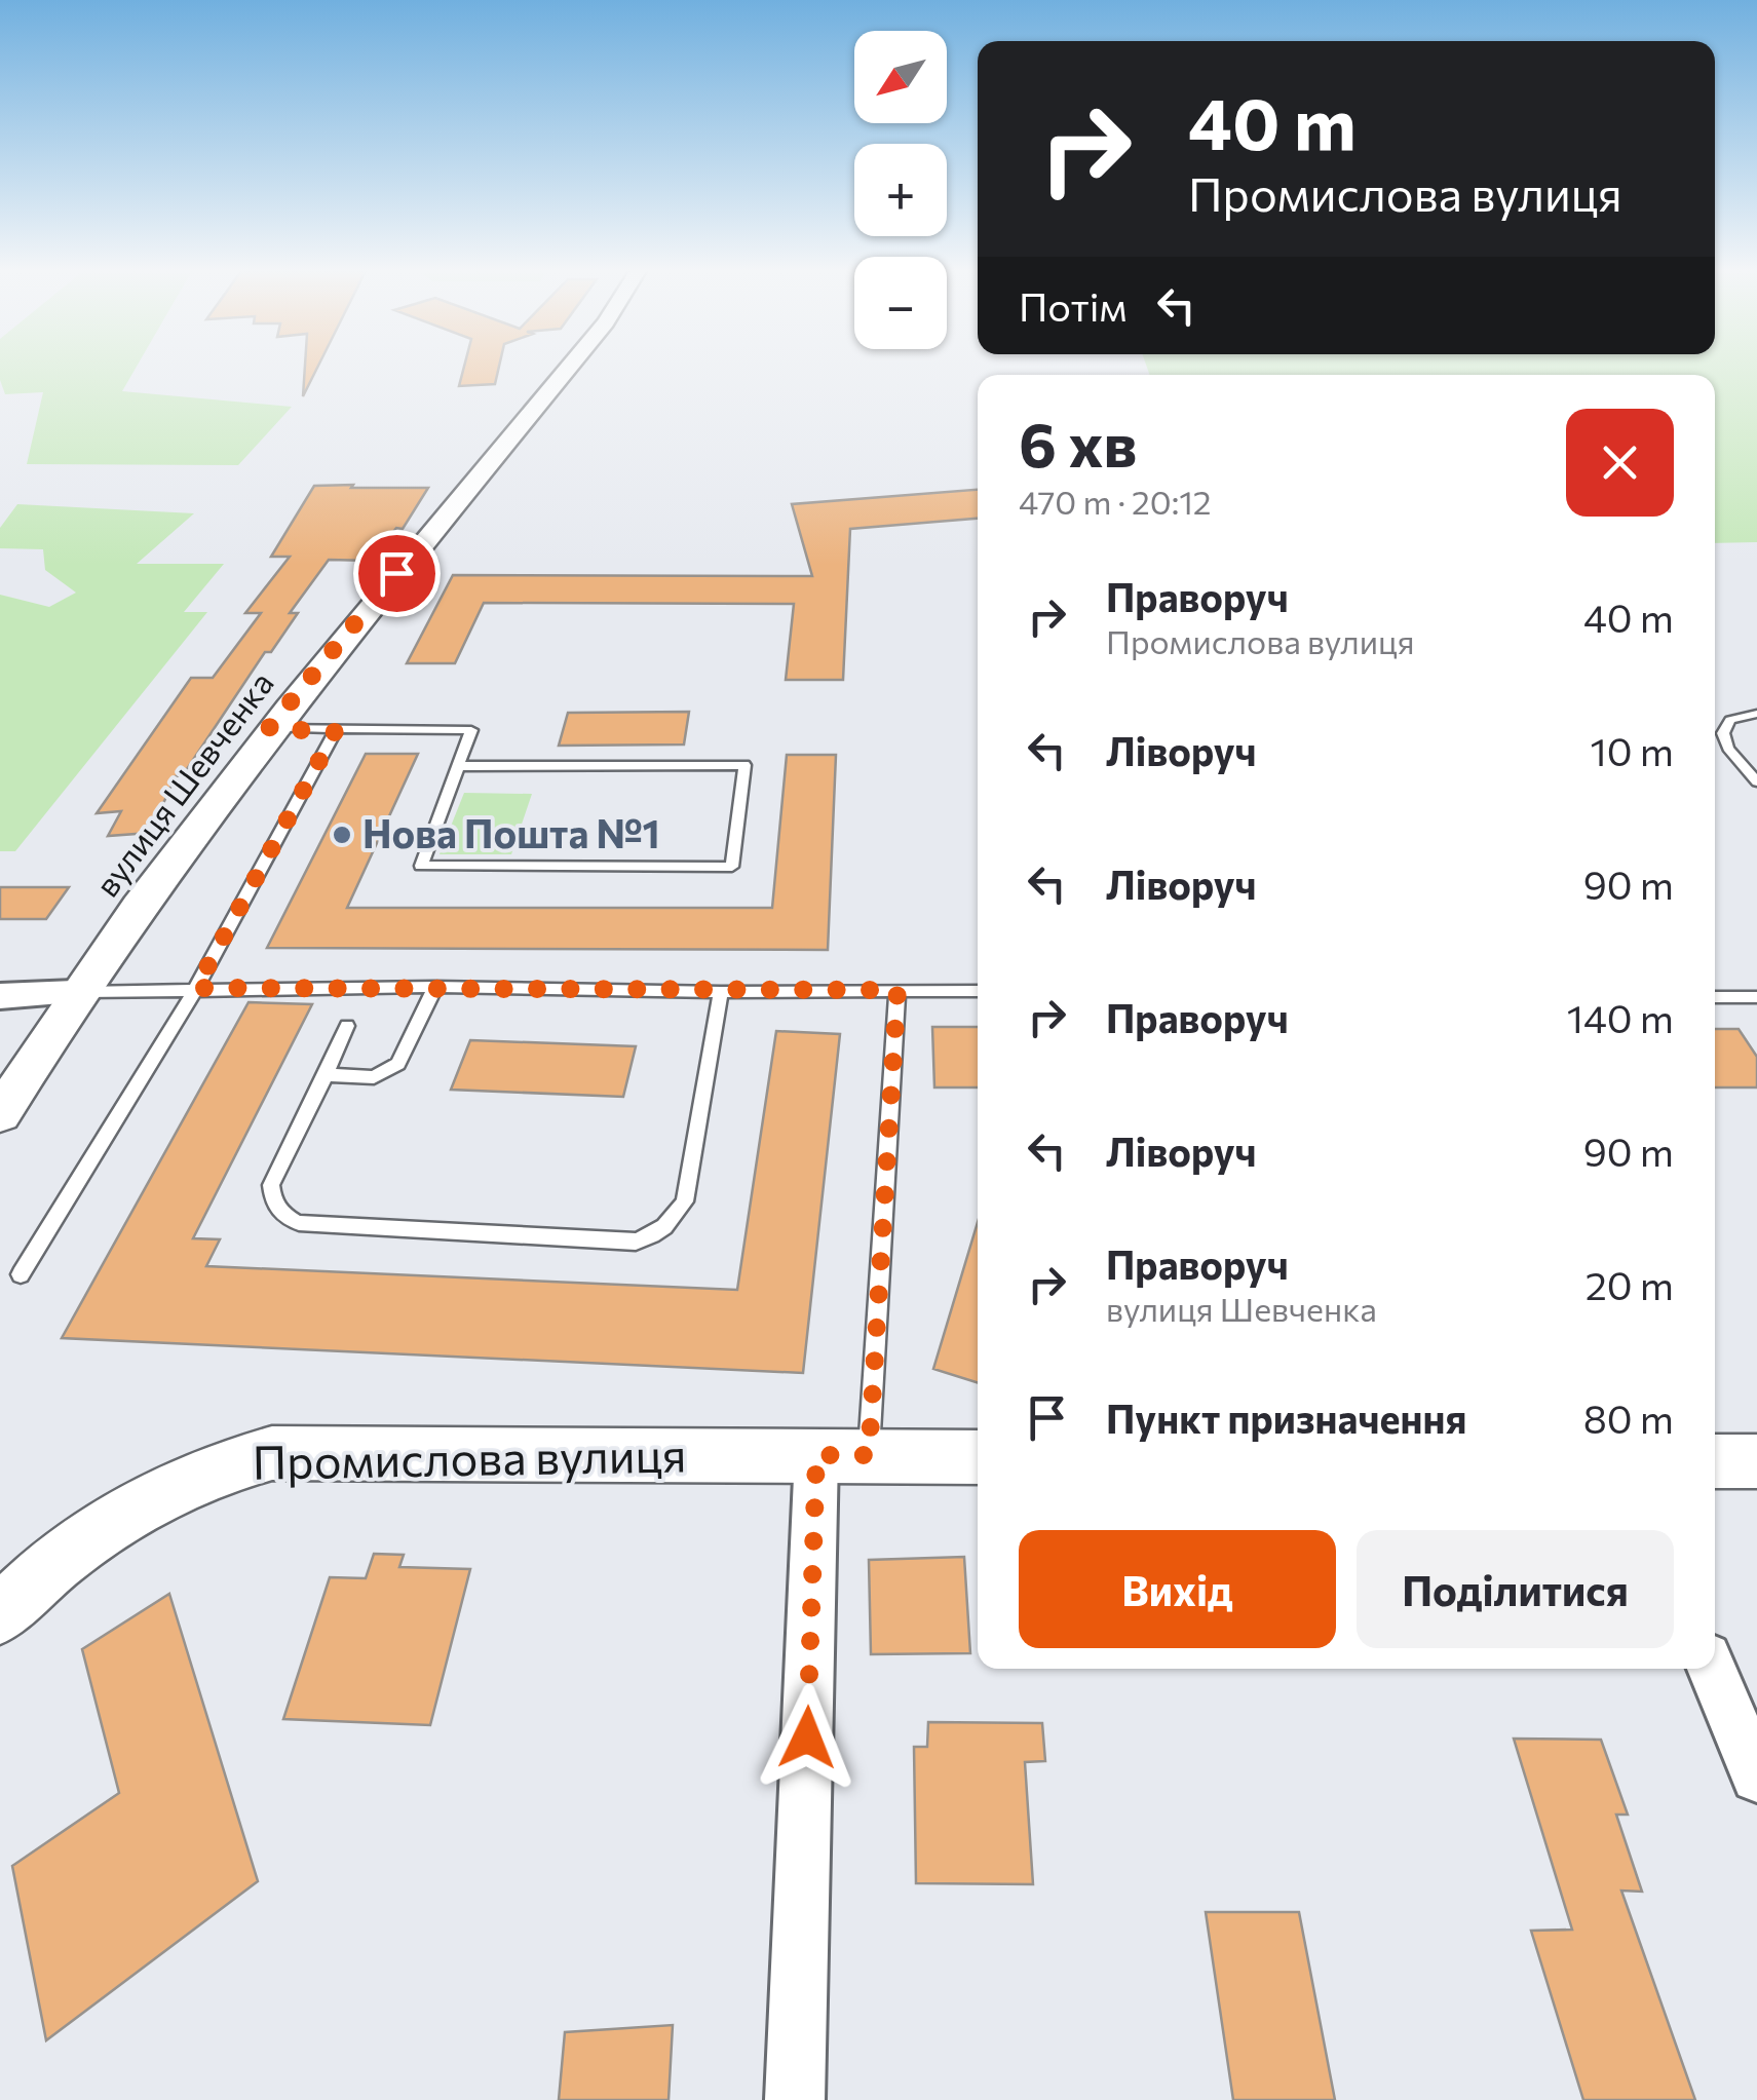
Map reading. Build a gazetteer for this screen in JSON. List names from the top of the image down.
{
  "streets": {
    "street": ["вулиця Шевченка", "Промислова вулиця"]
  },
  "places": ["Нова Пошта №1"],
  "north": "bottom left",
  "page": {
    "map_buttons": ["+", "−"],
    "turn": ["40 m", "Промислова вулиця"],
    "then": "Потім",
    "heading": ["6 хв", "470 m · 20:12"],
    "list": [
      {
        "name": "Праворуч",
        "note": "Промислова вулиця",
        "value": "40 m"
      },
      {
        "name": "Ліворуч",
        "value": "10 m"
      },
      {
        "name": "Ліворуч",
        "value": "90 m"
      },
      {
        "name": "Праворуч",
        "value": "140 m"
      },
      {
        "name": "Ліворуч",
        "value": "90 m"
      },
      {
        "name": "Праворуч",
        "note": "вулиця Шевченка",
        "value": "20 m"
      },
      {
        "name": "Пункт призначення",
        "value": "80 m"
      }
    ],
    "buttons": ["Вихід", "Поділитися"]
  }
}
